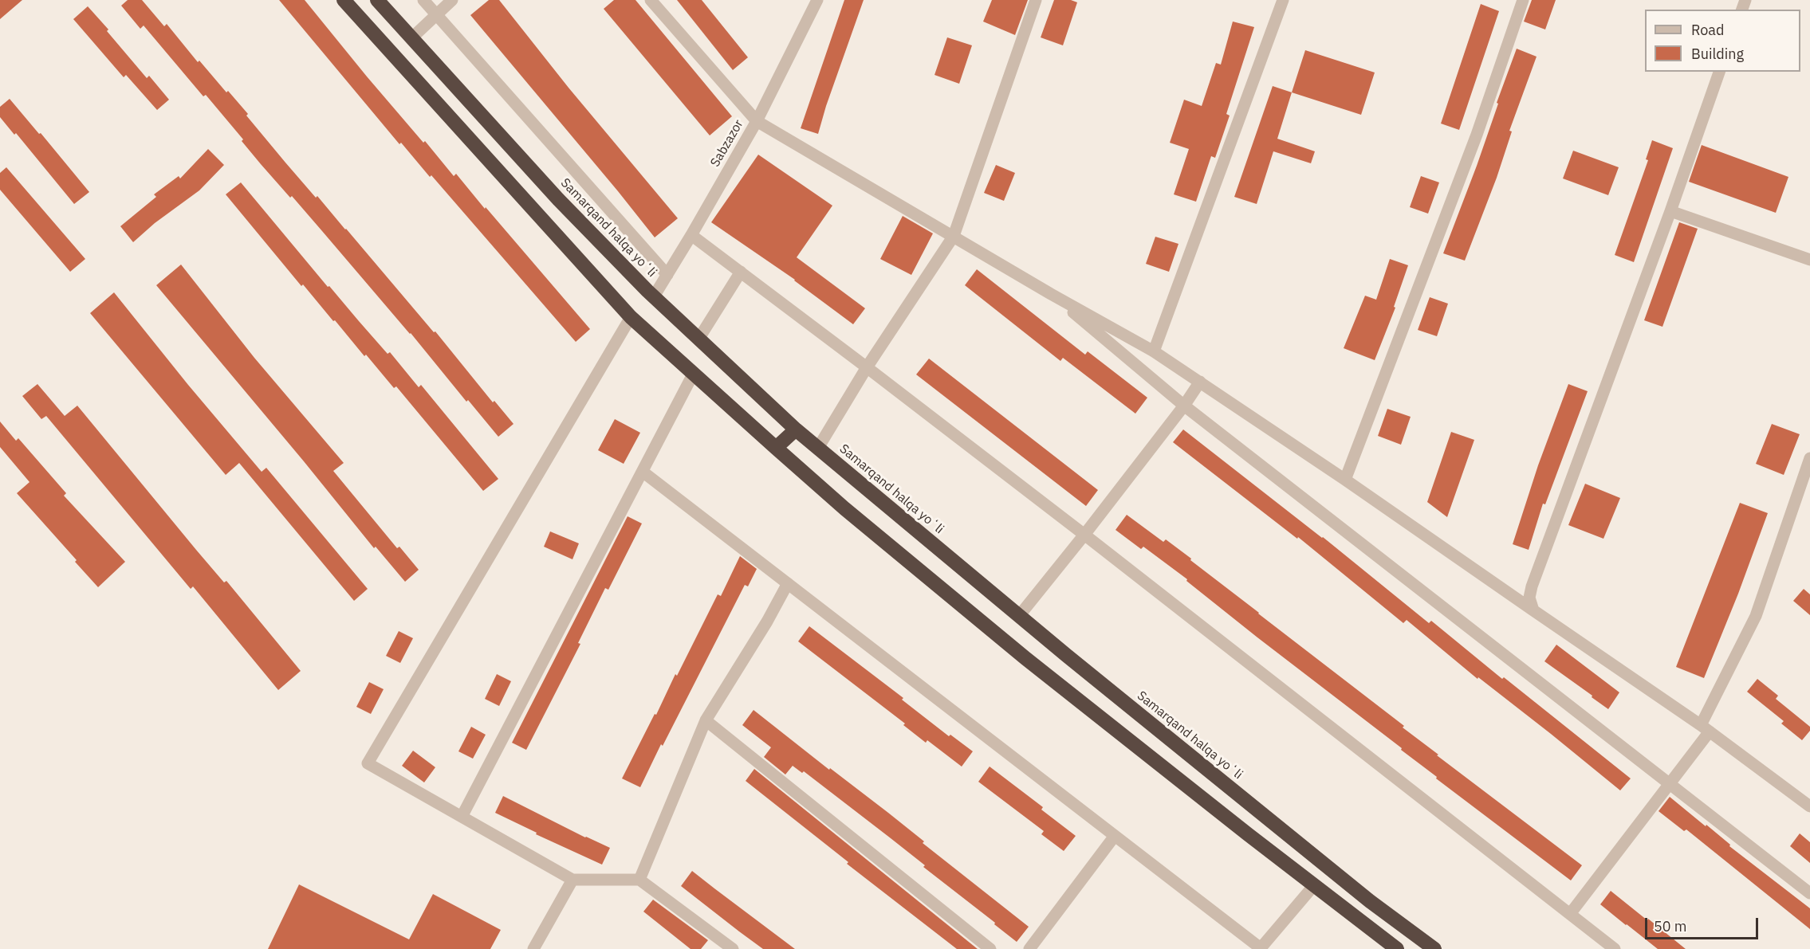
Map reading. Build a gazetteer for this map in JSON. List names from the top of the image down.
{
  "streets": {
    "highway": ["Samarqand halqa yoʻli"],
    "street": ["Sabzazor"]
  },
  "crossings": [
    ["Sabzazor", "Samarqand halqa yoʻli"]
  ],
  "legend": ["Road", "Building"],
  "scale_bar": "50 m"
}
